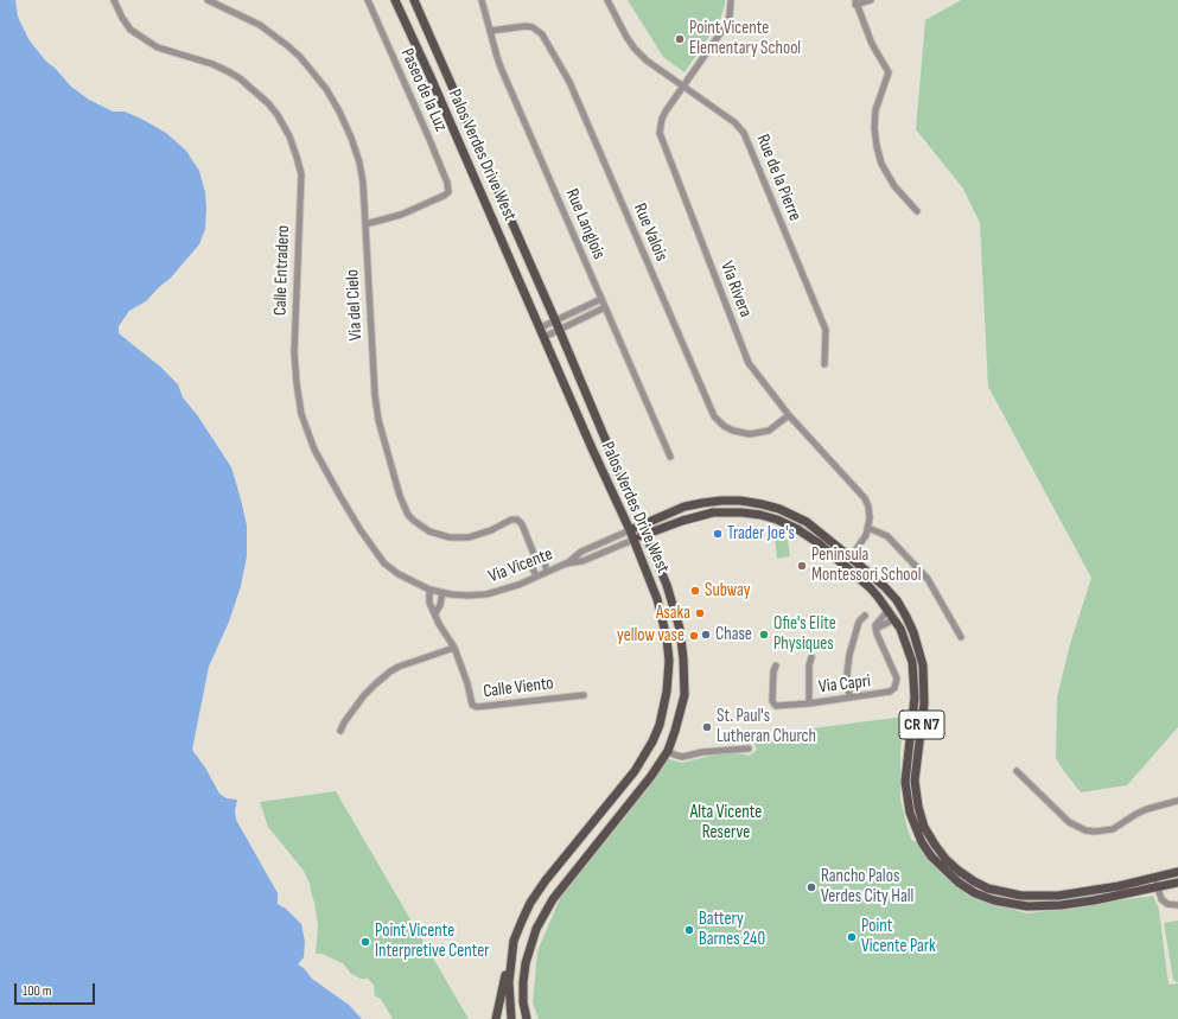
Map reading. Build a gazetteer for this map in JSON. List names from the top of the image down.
{
  "streets": {
    "main road": ["Palos Verdes Drive West", "CR N7"],
    "street": [
      "Paseo de la Luz",
      "Rue de la Pierre",
      "Rue Langlois",
      "Rue Valois",
      "Calle Entradero",
      "Via Rivera",
      "Via del Cielo",
      "Via Vicente",
      "Via Capri",
      "Calle Viento"
    ]
  },
  "crossings": [
    ["Paseo de la Luz", "Via del Cielo"],
    ["Palos Verdes Drive West", "Via Vicente"],
    ["Palos Verdes Drive West", "CR N7"],
    ["Rue de la Pierre", "Via Rivera"],
    ["Rue Langlois", "Rue Valois"],
    ["Rue Valois", "Via Rivera"],
    ["Calle Entradero", "Via Vicente"],
    ["Calle Entradero", "Calle Viento"],
    ["Via del Cielo", "Via Vicente"],
    ["Via Vicente", "Calle Viento"],
    ["Via Vicente", "CR N7"]
  ],
  "parks": ["Alta Vicente Reserve"],
  "places": [
    "Point Vicente Elementary School",
    "Trader Joe's",
    "Peninsula Montessori School",
    "Subway",
    "Asaka",
    "Chase",
    "Ofie's Elite Physiques",
    "yellow vase",
    "St. Paul's Lutheran Church",
    "Rancho Palos Verdes City Hall",
    "Battery Barnes 240",
    "Point Vicente Park",
    "Point Vicente Interpretive Center"
  ],
  "scale_bar": "100 m"
}
